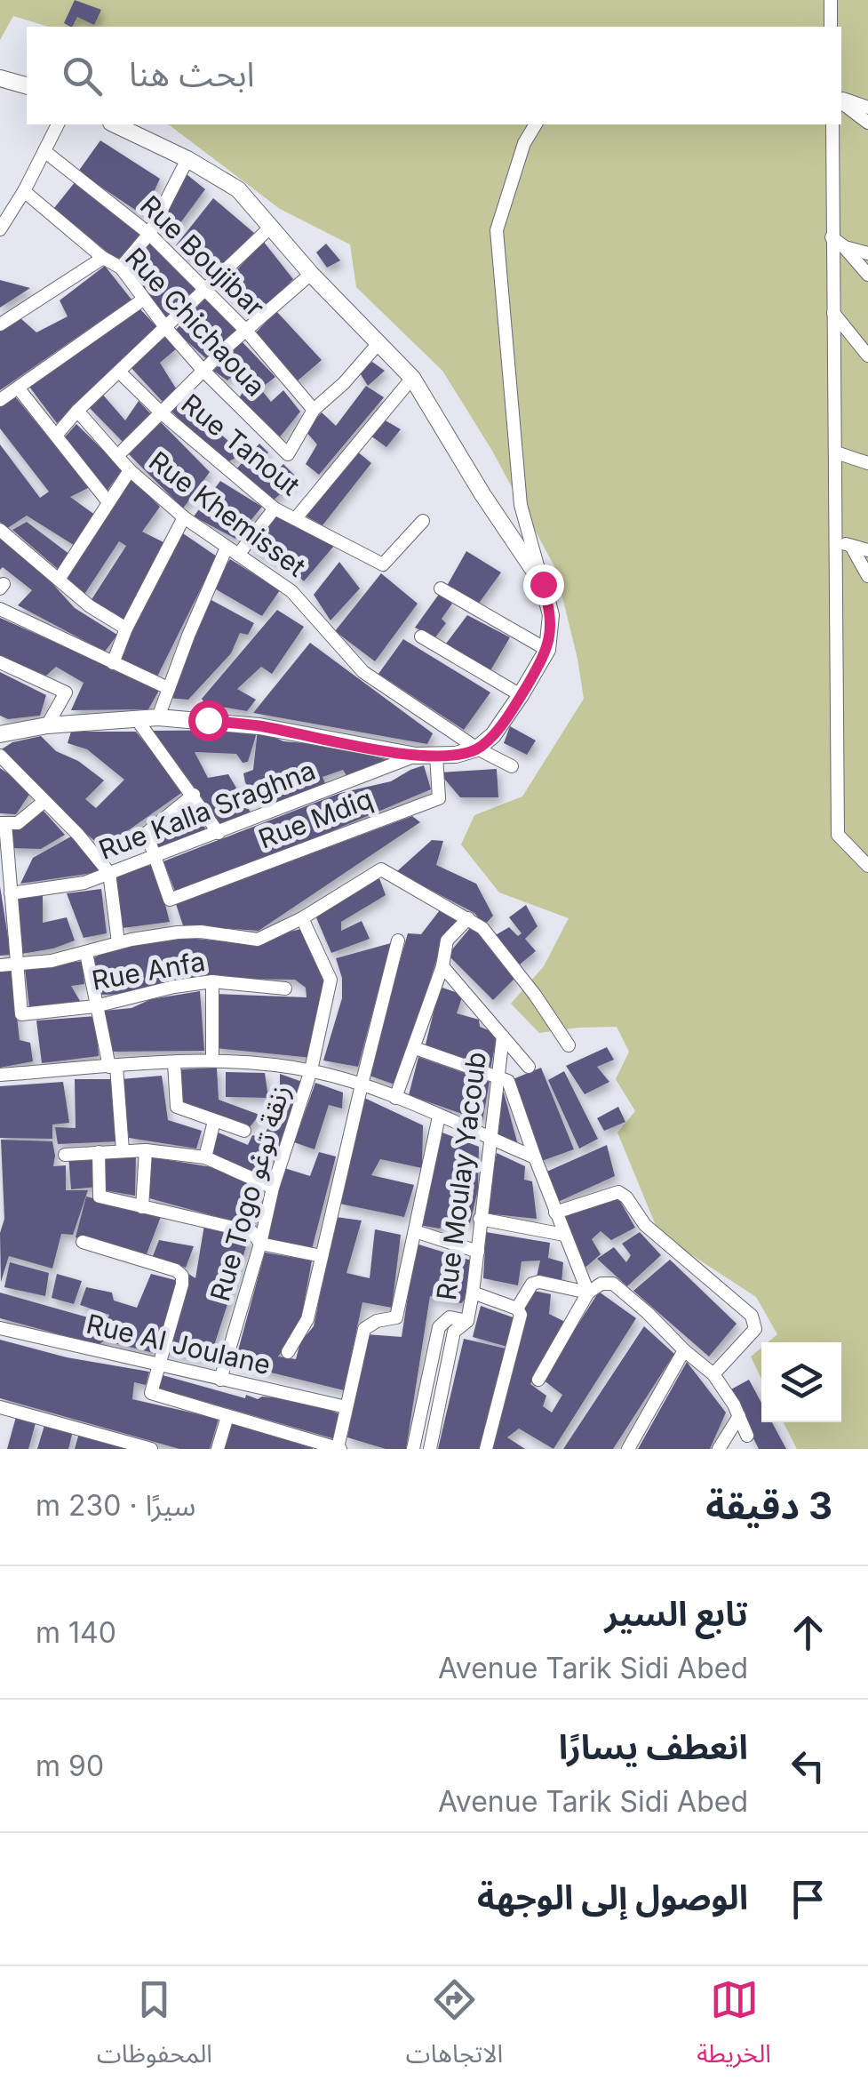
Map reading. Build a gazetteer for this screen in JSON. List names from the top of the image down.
{
  "streets": {
    "street": [
      "Rue Boujibar",
      "Rue Chichaoua",
      "Rue Tanout",
      "Rue Khemisset",
      "Rue Kalla Sraghna",
      "Rue Mdiq",
      "Rue Anfa",
      "Rue Moulay Yacoub",
      "Rue Togo زنقة توغو",
      "Rue Al Joulane"
    ]
  },
  "crossings": [
    ["Rue Boujibar", "Rue Chichaoua"],
    ["Rue Kalla Sraghna", "Rue Mdiq"],
    ["Rue Togo زنقة توغو", "Rue Al Joulane"]
  ],
  "page": {
    "search": "ابحث هنا",
    "heading": ["3 دقيقة", "سيرًا · 230 m"],
    "list": [
      ["تابع السير", "Avenue Tarik Sidi Abed", "140 m"],
      ["انعطف يسارًا", "Avenue Tarik Sidi Abed", "90 m"],
      "الوصول إلى الوجهة"
    ],
    "nav": ["الخريطة", "الاتجاهات", "المحفوظات"]
  }
}
